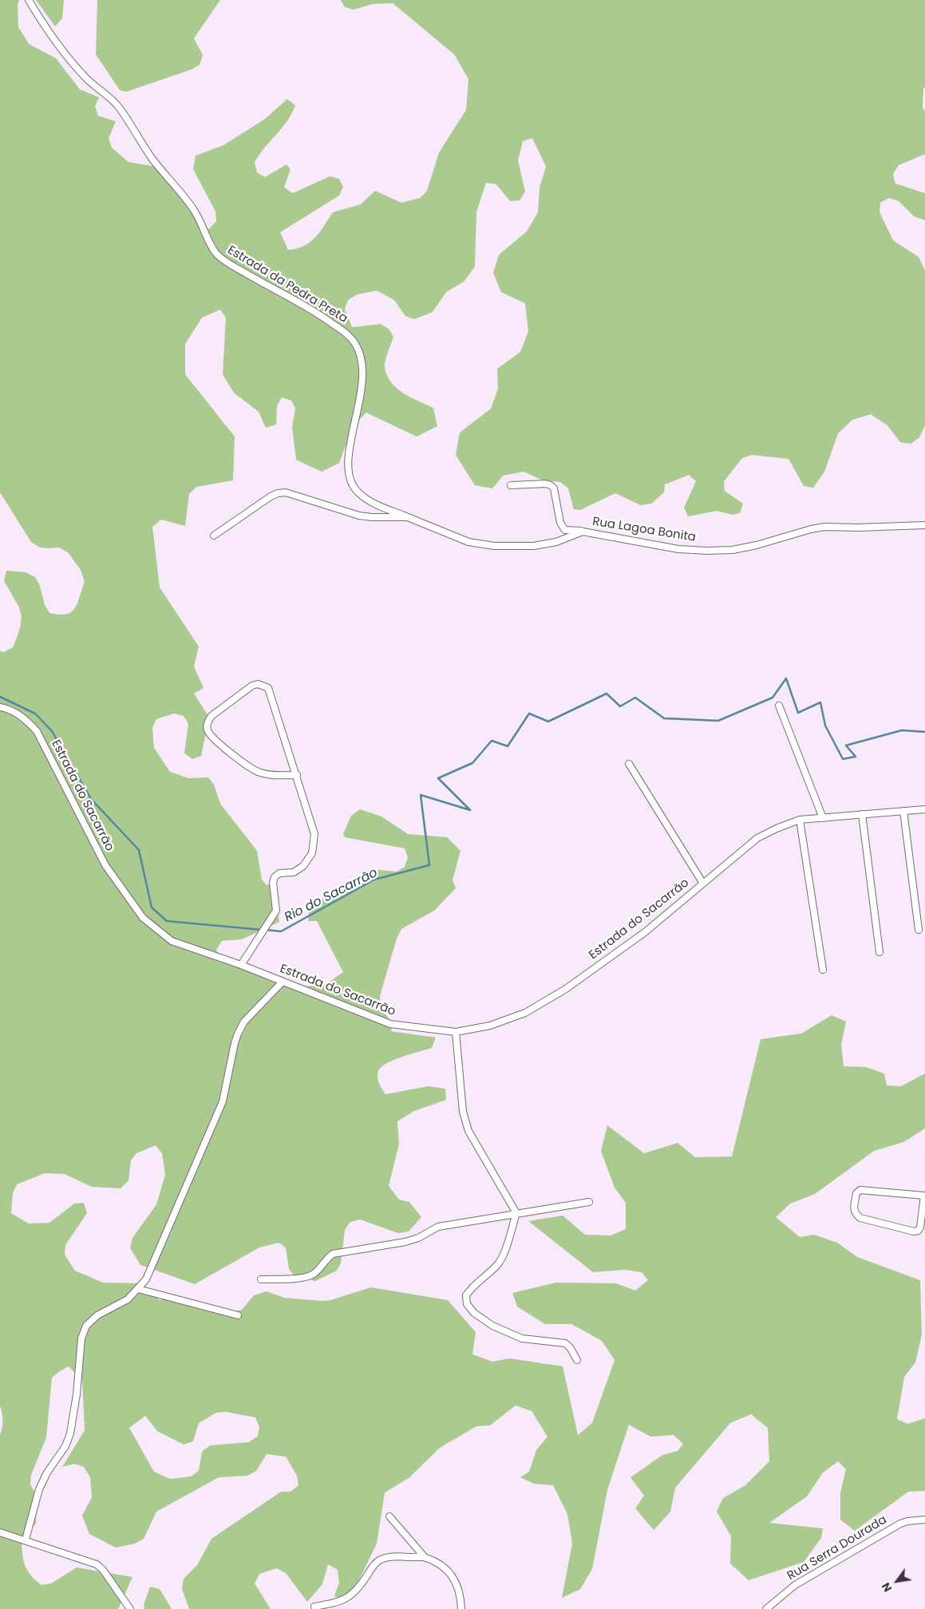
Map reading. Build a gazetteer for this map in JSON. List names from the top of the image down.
{
  "streets": {
    "street": [
      "Estrada da Pedra Preta",
      "Rua Lagoa Bonita",
      "Estrada do Sacarrão",
      "Rua Serra Dourada"
    ]
  },
  "crossings": [
    ["Estrada da Pedra Preta", "Rua Lagoa Bonita"]
  ],
  "water": ["Rio do Sacarrão"],
  "north": "bottom left"
}
